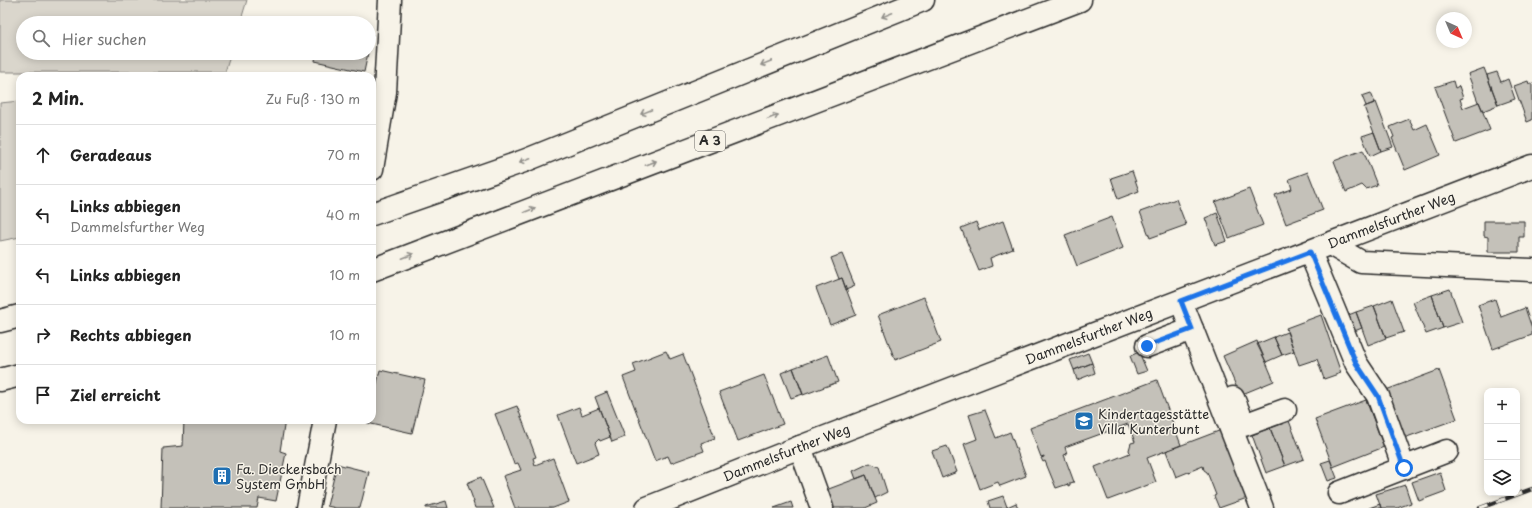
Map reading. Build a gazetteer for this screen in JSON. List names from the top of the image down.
{
  "streets": {
    "main road": ["A 3", "Dammelsfurther Weg"]
  },
  "places": {
    "school or university": ["Kindertagesstätte Villa Kunterbunt"],
    "building": ["Fa. Dieckersbach System GmbH"]
  },
  "north": "bottom right",
  "page": {
    "search": "Hier suchen",
    "heading": ["2 Min.", "Zu Fuß · 130 m"],
    "list": [
      ["Geradeaus", "70 m"],
      ["Links abbiegen", "Dammelsfurther Weg", "40 m"],
      ["Links abbiegen", "10 m"],
      ["Rechts abbiegen", "10 m"],
      "Ziel erreicht"
    ],
    "map_buttons": ["+", "−"]
  }
}
